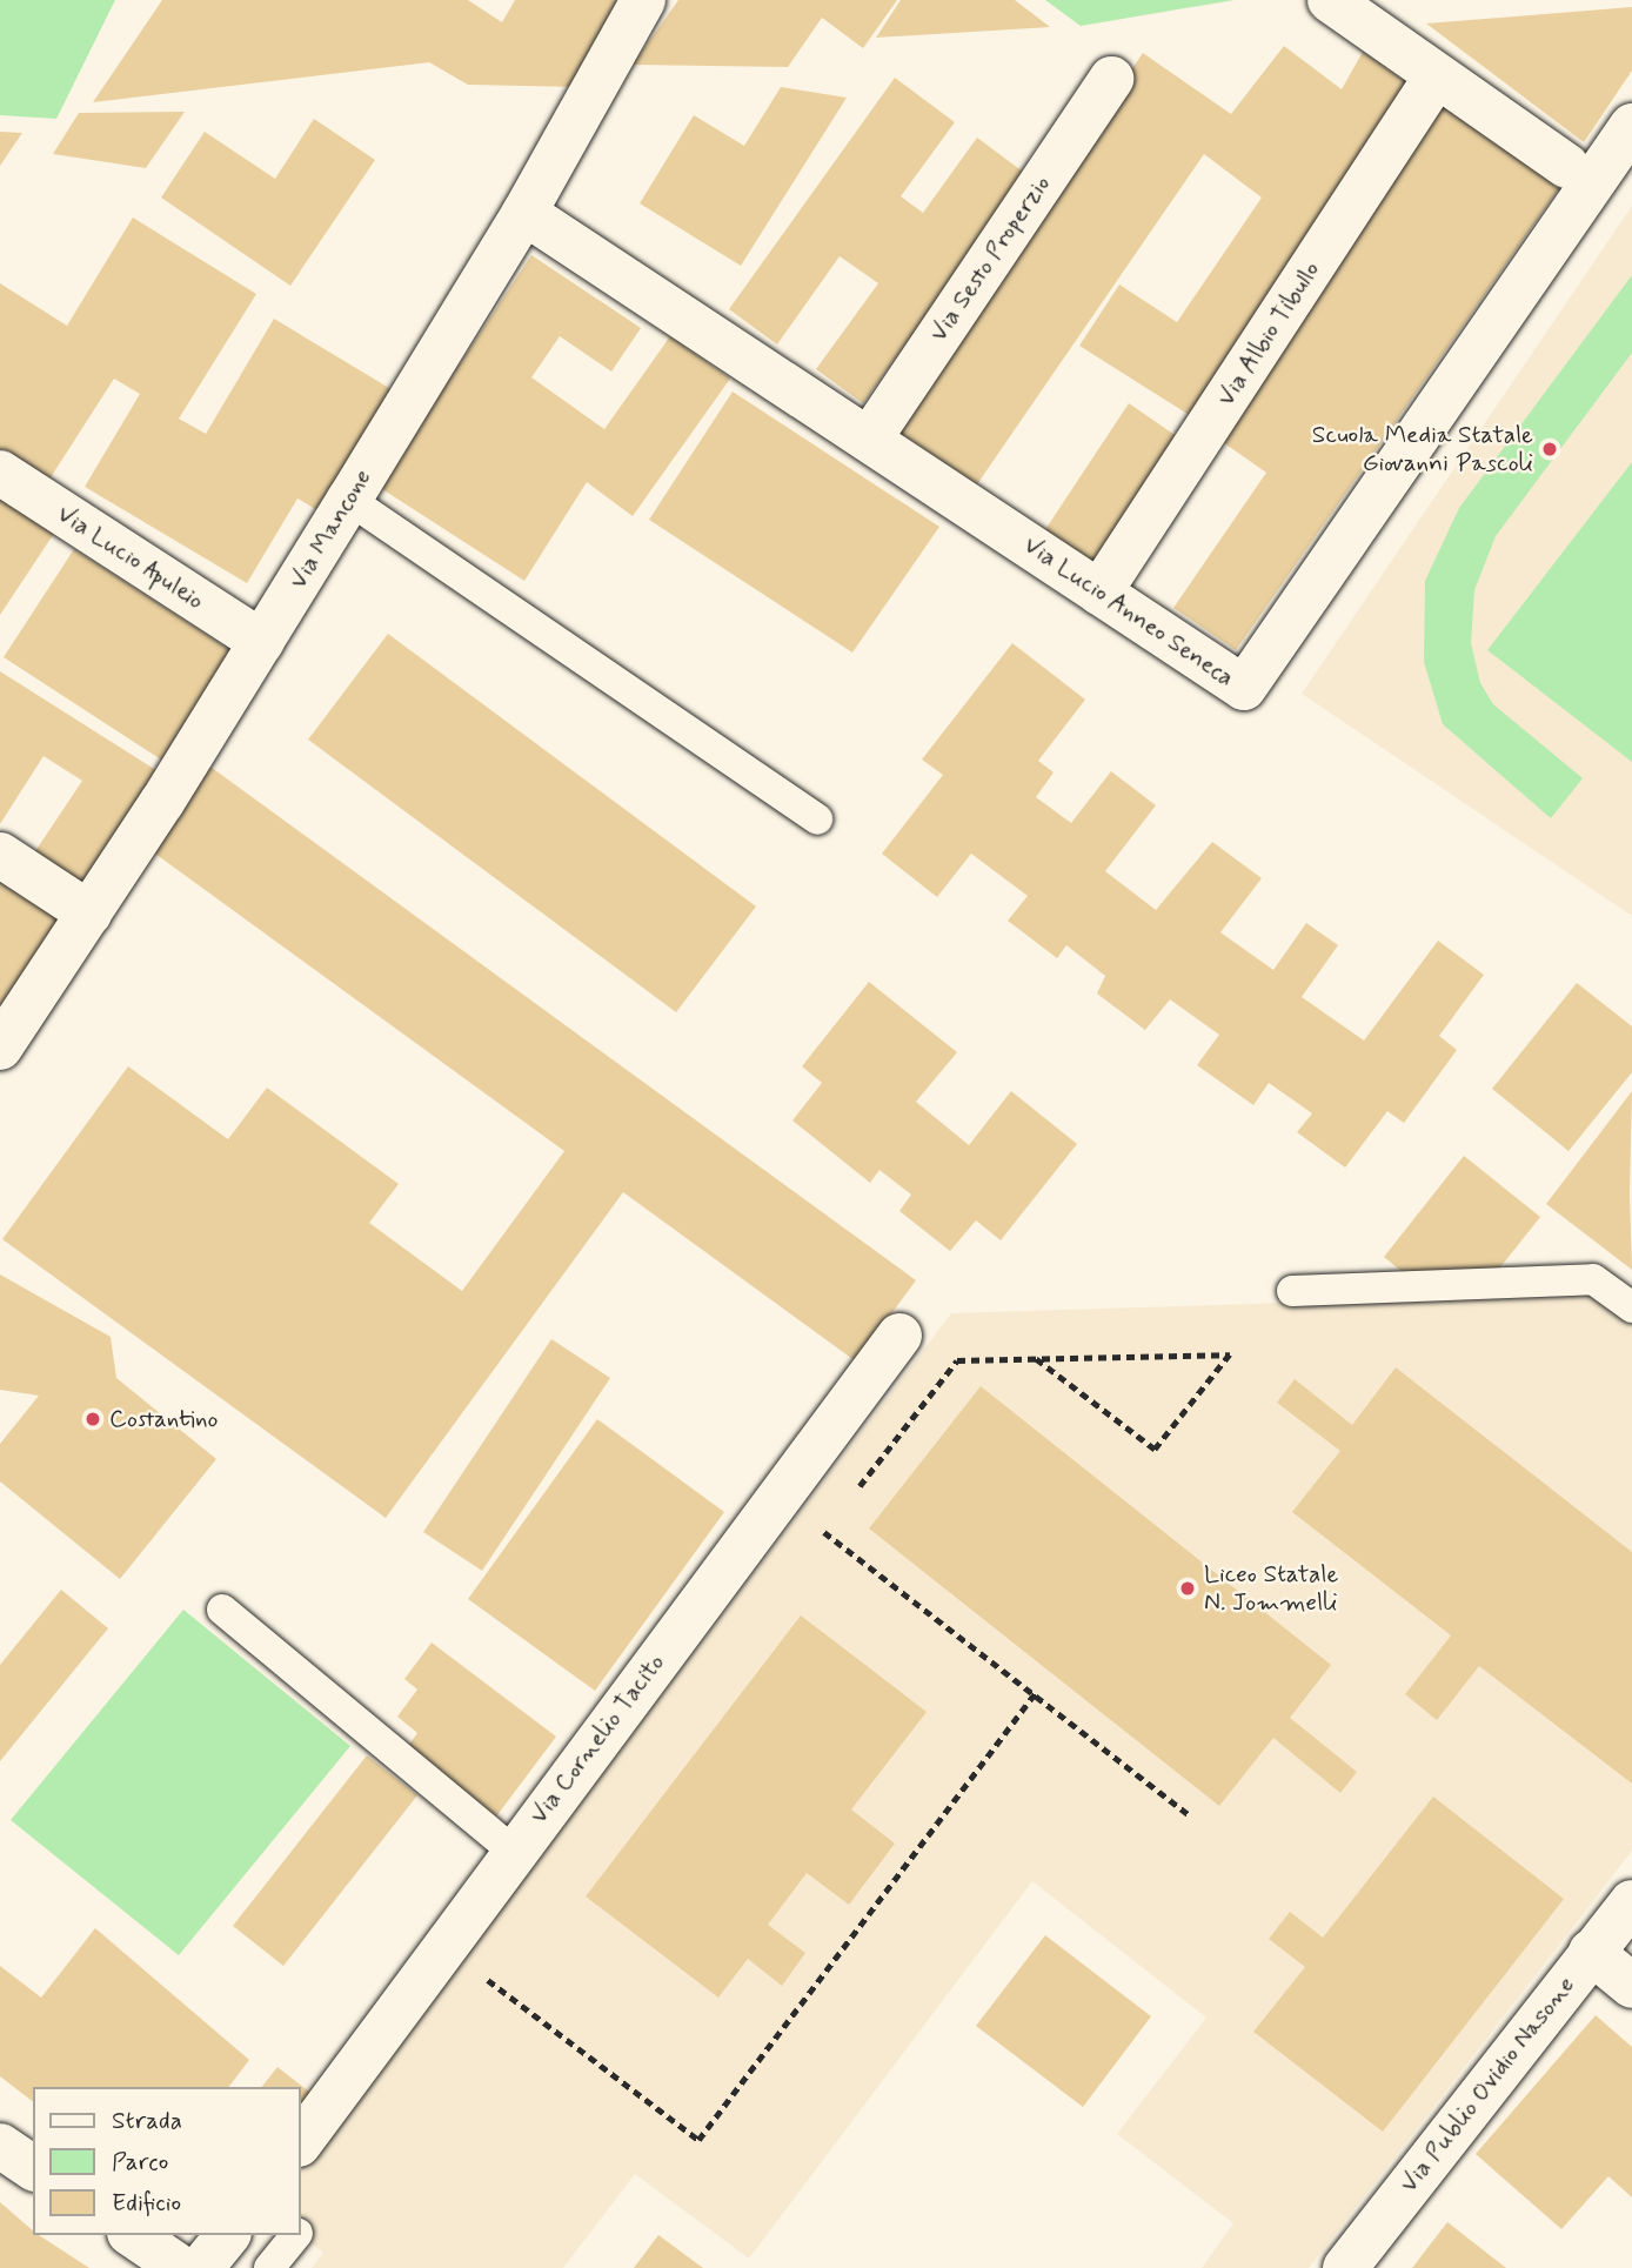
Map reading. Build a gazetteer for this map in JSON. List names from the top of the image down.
{
  "streets": {
    "street": [
      "Via Sesto Properzio",
      "Via Albio Tibullo",
      "Via Mancone",
      "Via Lucio Apuleio",
      "Via Lucio Anneo Seneca",
      "Via Cornelio Tacito",
      "Via Publio Ovidio Nasone"
    ]
  },
  "crossings": [
    ["Via Sesto Properzio", "Via Lucio Anneo Seneca"],
    ["Via Albio Tibullo", "Via Lucio Anneo Seneca"],
    ["Via Mancone", "Via Lucio Apuleio"],
    ["Via Mancone", "Via Lucio Anneo Seneca"]
  ],
  "places": ["Scuola Media Statale Giovanni Pascoli", "Costantino", "Liceo Statale N. Jommelli"],
  "legend": ["Strada", "Parco", "Edificio"]
}
